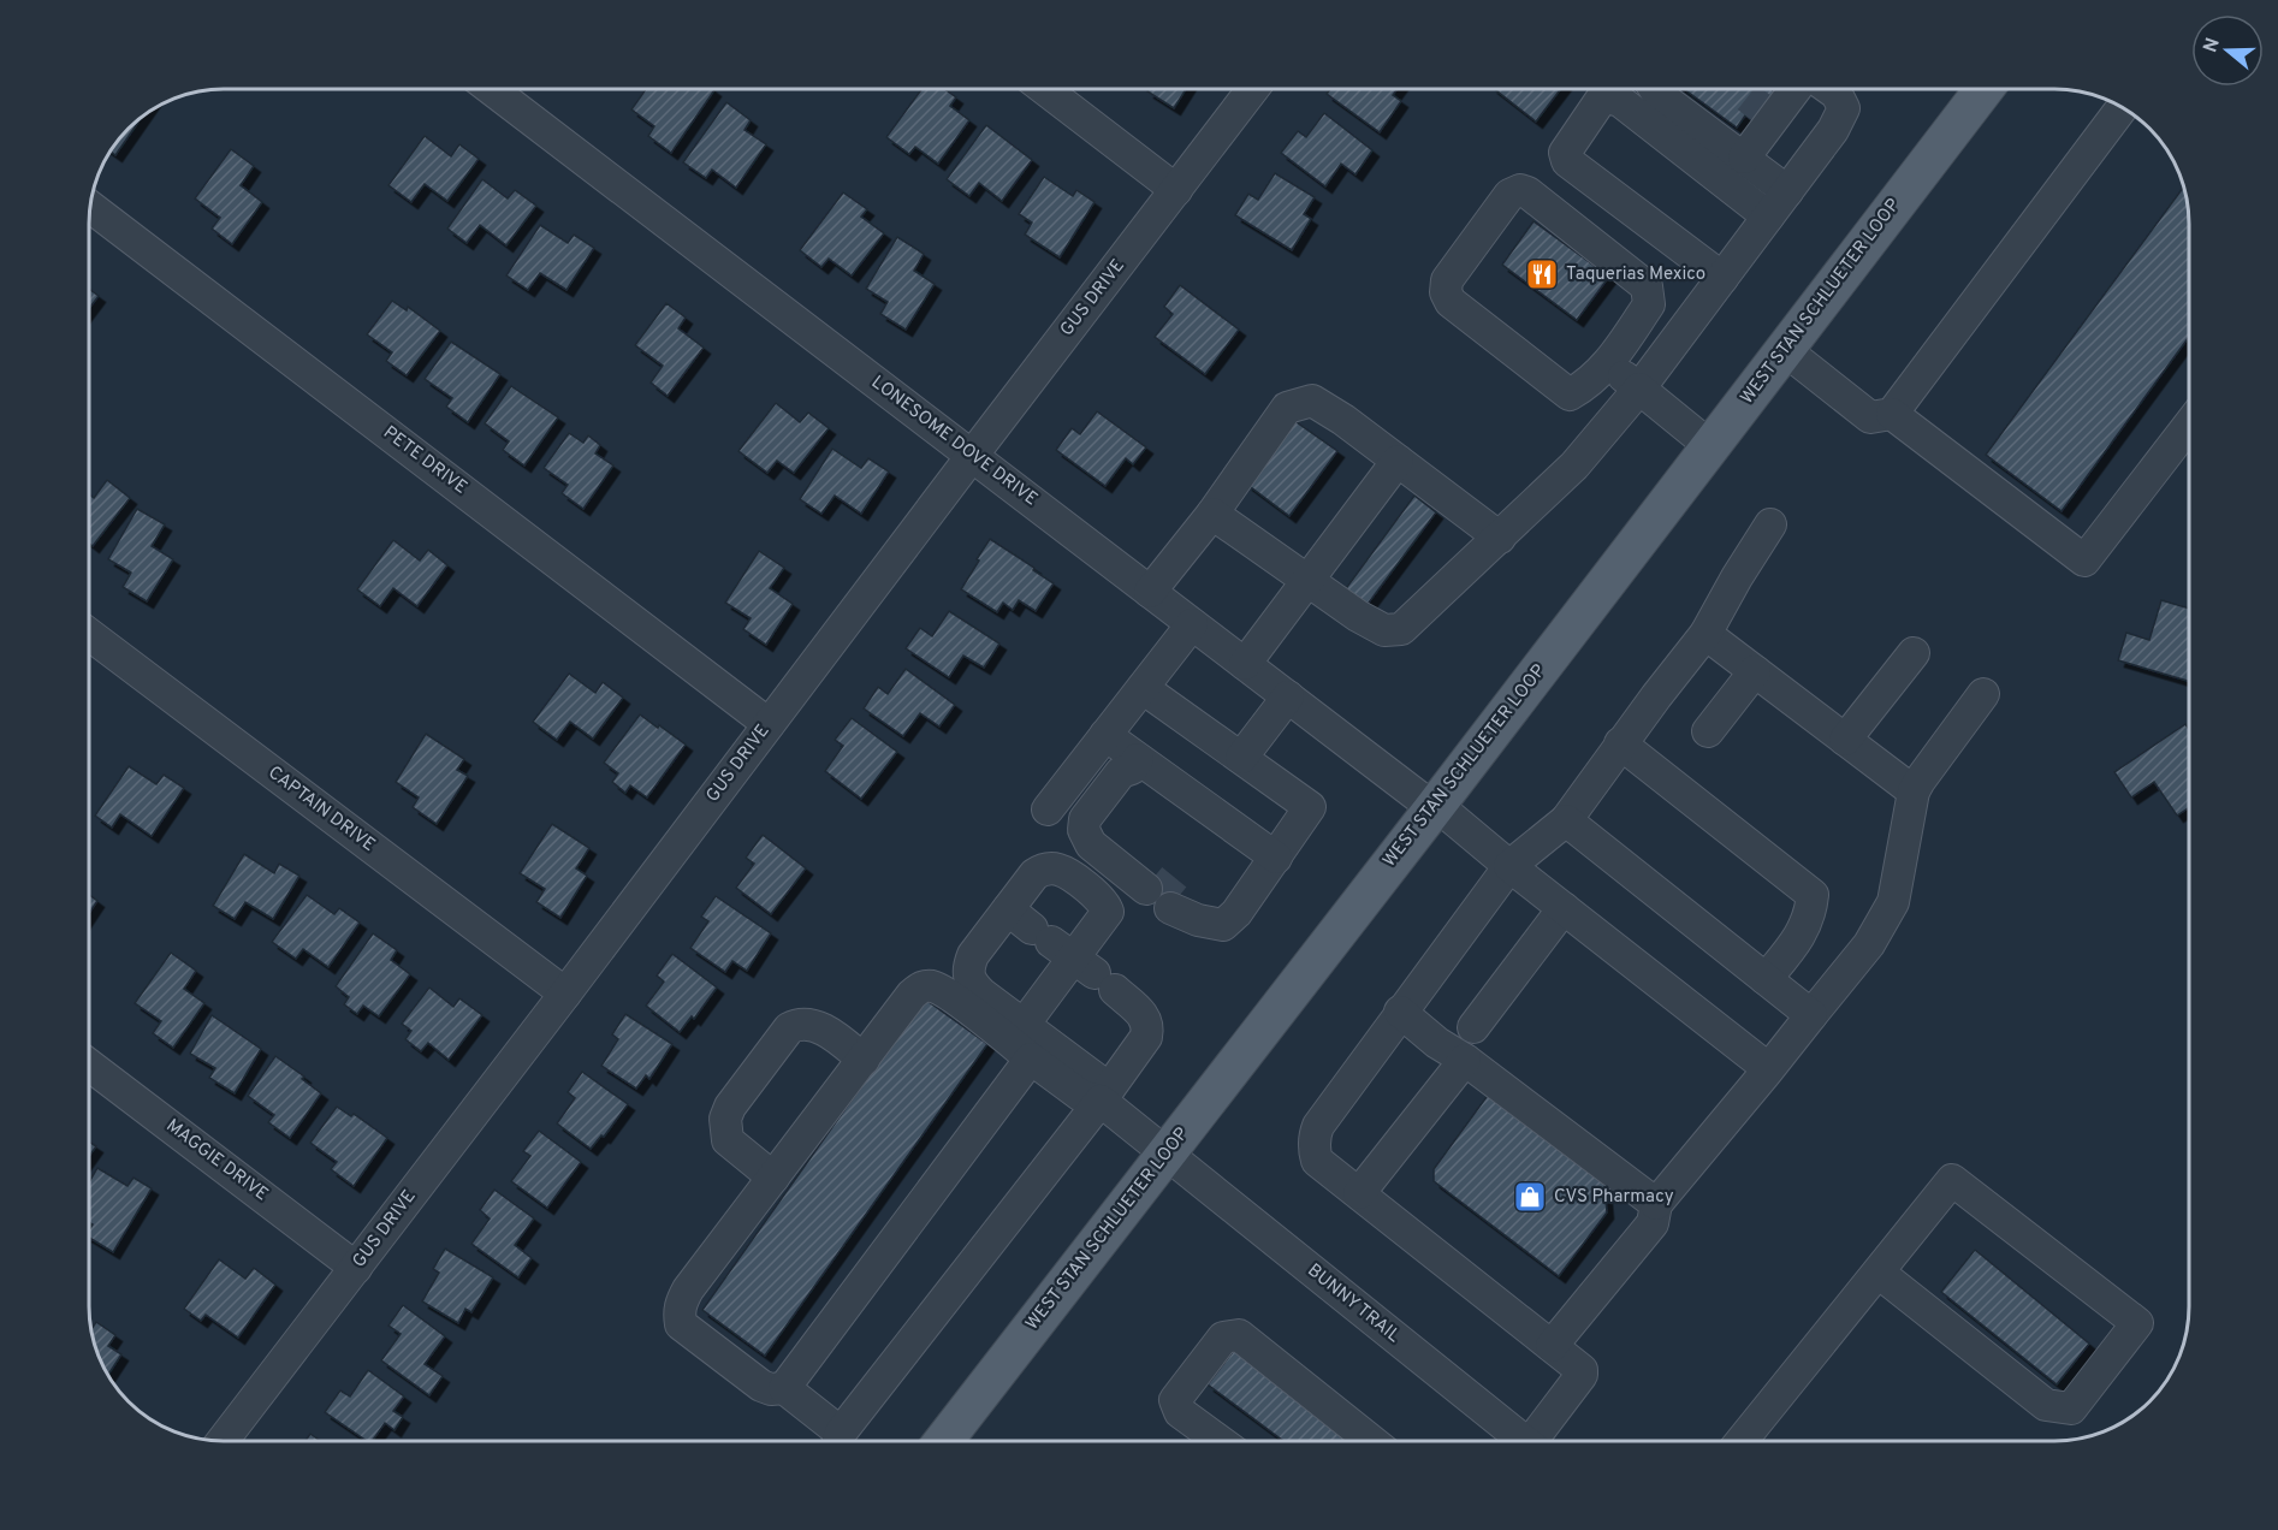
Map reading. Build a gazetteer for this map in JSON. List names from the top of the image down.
{
  "streets": {
    "main road": ["WEST STAN SCHLUETER LOOP"],
    "street": [
      "GUS DRIVE",
      "LONESOME DOVE DRIVE",
      "PETE DRIVE",
      "CAPTAIN DRIVE",
      "MAGGIE DRIVE",
      "BUNNY TRAIL"
    ]
  },
  "crossings": [
    ["GUS DRIVE", "LONESOME DOVE DRIVE"],
    ["GUS DRIVE", "PETE DRIVE"],
    ["GUS DRIVE", "CAPTAIN DRIVE"],
    ["GUS DRIVE", "MAGGIE DRIVE"],
    ["WEST STAN SCHLUETER LOOP", "LONESOME DOVE DRIVE"],
    ["WEST STAN SCHLUETER LOOP", "BUNNY TRAIL"]
  ],
  "places": {
    "restaurant": ["Taquerias Mexico"],
    "shop": ["CVS Pharmacy"]
  },
  "north": "left"
}
